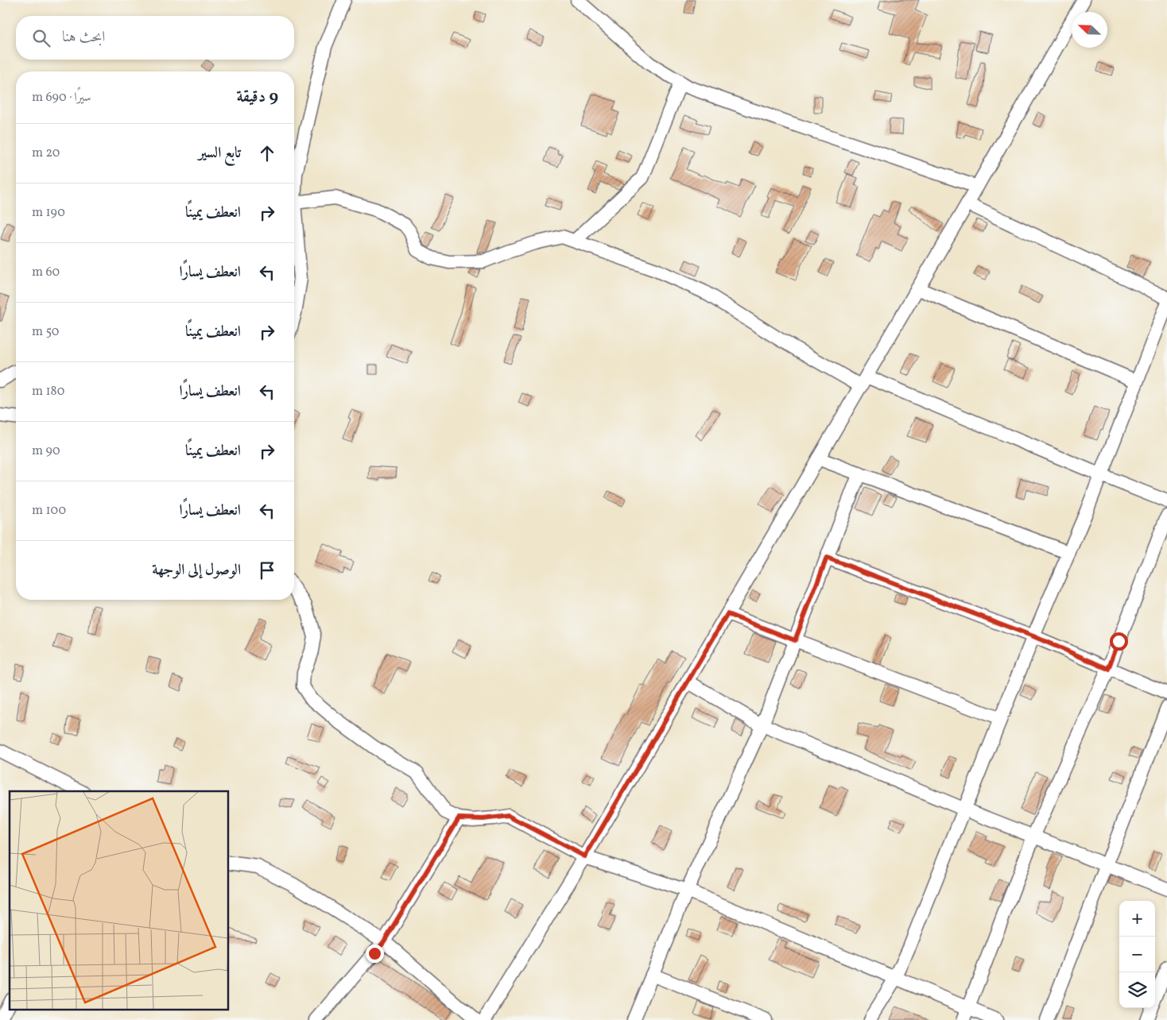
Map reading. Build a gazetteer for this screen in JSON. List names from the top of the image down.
{
  "north": "top left",
  "page": {
    "search": "ابحث هنا",
    "heading": ["9 دقيقة", "سيرًا · 690 m"],
    "list": [
      ["تابع السير", "20 m"],
      ["انعطف يمينًا", "190 m"],
      ["انعطف يسارًا", "60 m"],
      ["انعطف يمينًا", "50 m"],
      ["انعطف يسارًا", "180 m"],
      ["انعطف يمينًا", "90 m"],
      ["انعطف يسارًا", "100 m"],
      "الوصول إلى الوجهة"
    ],
    "map_buttons": ["+", "−"]
  }
}
